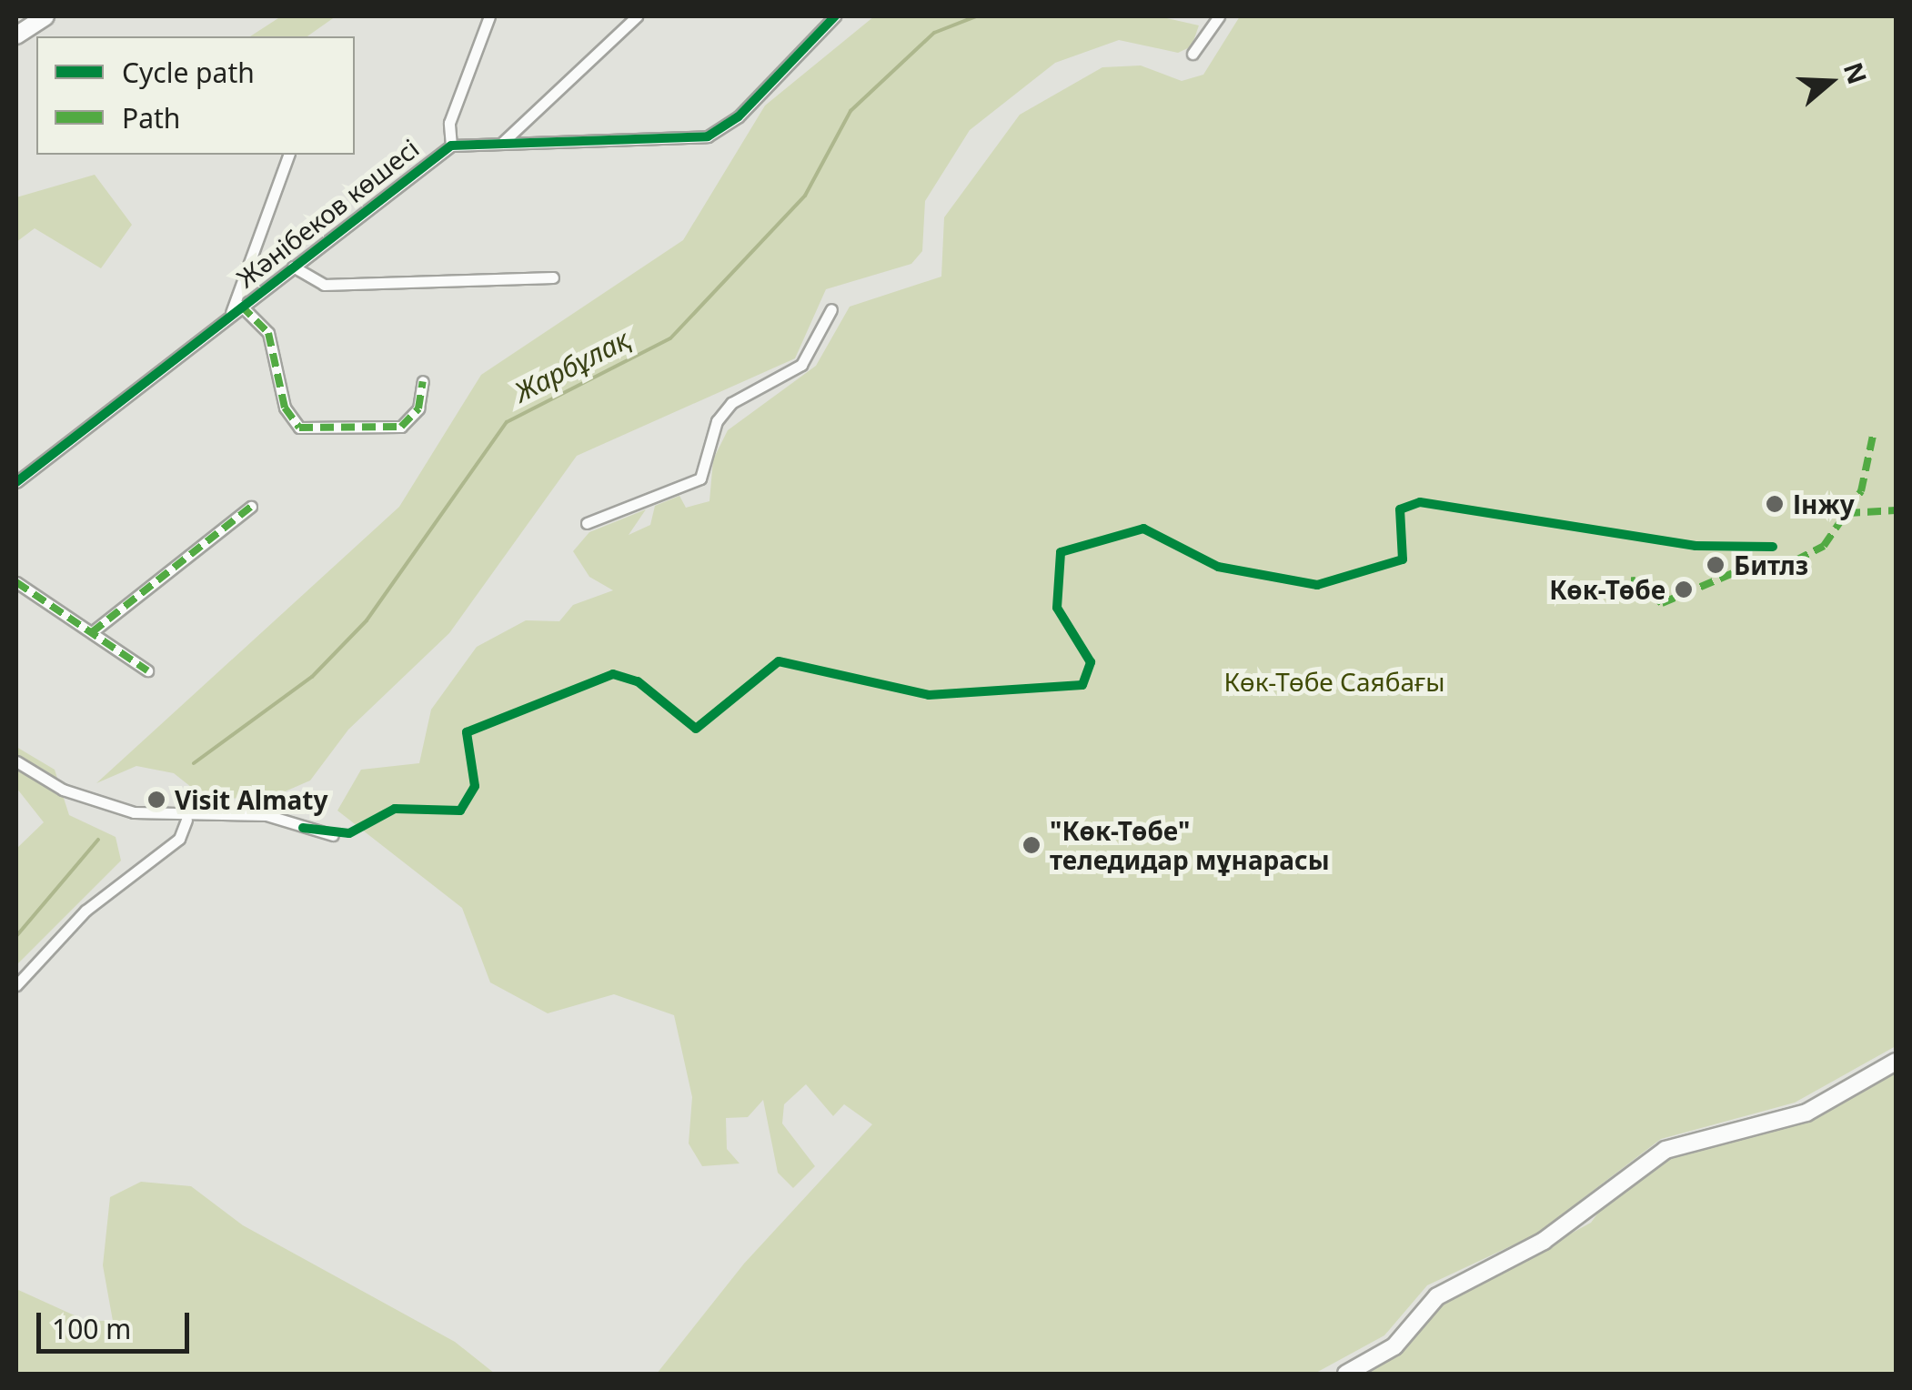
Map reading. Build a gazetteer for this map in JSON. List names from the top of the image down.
{
  "streets": {
    "street": ["Жәнібеков көшесі"]
  },
  "water": ["Жарбұлақ"],
  "parks": ["Көк-Төбе Саябағы"],
  "places": [
    "Інжу",
    "Битлз",
    "Көк-Төбе",
    "Visit Almaty",
    "\"Көк-Төбе\" теледидар мұнарасы"
  ],
  "legend": ["Cycle path", "Path"],
  "scale_bar": "100 m",
  "north": "right"
}
